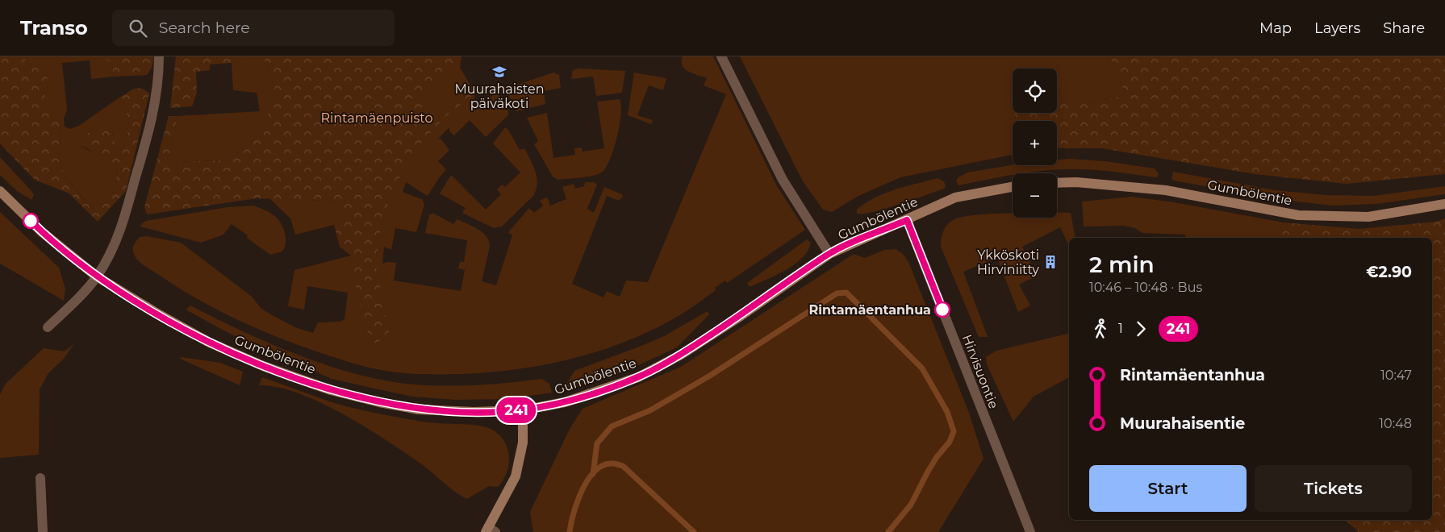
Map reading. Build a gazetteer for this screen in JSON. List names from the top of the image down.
{
  "streets": {
    "main road": ["Gumbölentie"],
    "street": ["Hirvisuontie"]
  },
  "crossings": [
    ["Gumbölentie", "Hirvisuontie"]
  ],
  "parks": ["Rintamäenpuisto"],
  "places": {
    "school or university": ["Muurahaisten päiväkoti"],
    "building": ["Ykköskoti Hirviniitty"],
    "other": ["Rintamäentanhua"]
  },
  "lines": ["bus line 241"],
  "page": {
    "header": "Transo",
    "search": "Search here",
    "nav": ["Map", "Layers", "Share"],
    "on_map": "241",
    "map_buttons": ["+", "−"],
    "heading": ["2 min", "10:46 – 10:48 · Bus", "€2.90"],
    "legs": ["1", "241"],
    "list": [
      {
        "name": "Rintamäentanhua",
        "value": "10:47"
      },
      {
        "name": "Muurahaisentie",
        "value": "10:48"
      }
    ],
    "buttons": ["Start", "Tickets"]
  }
}
